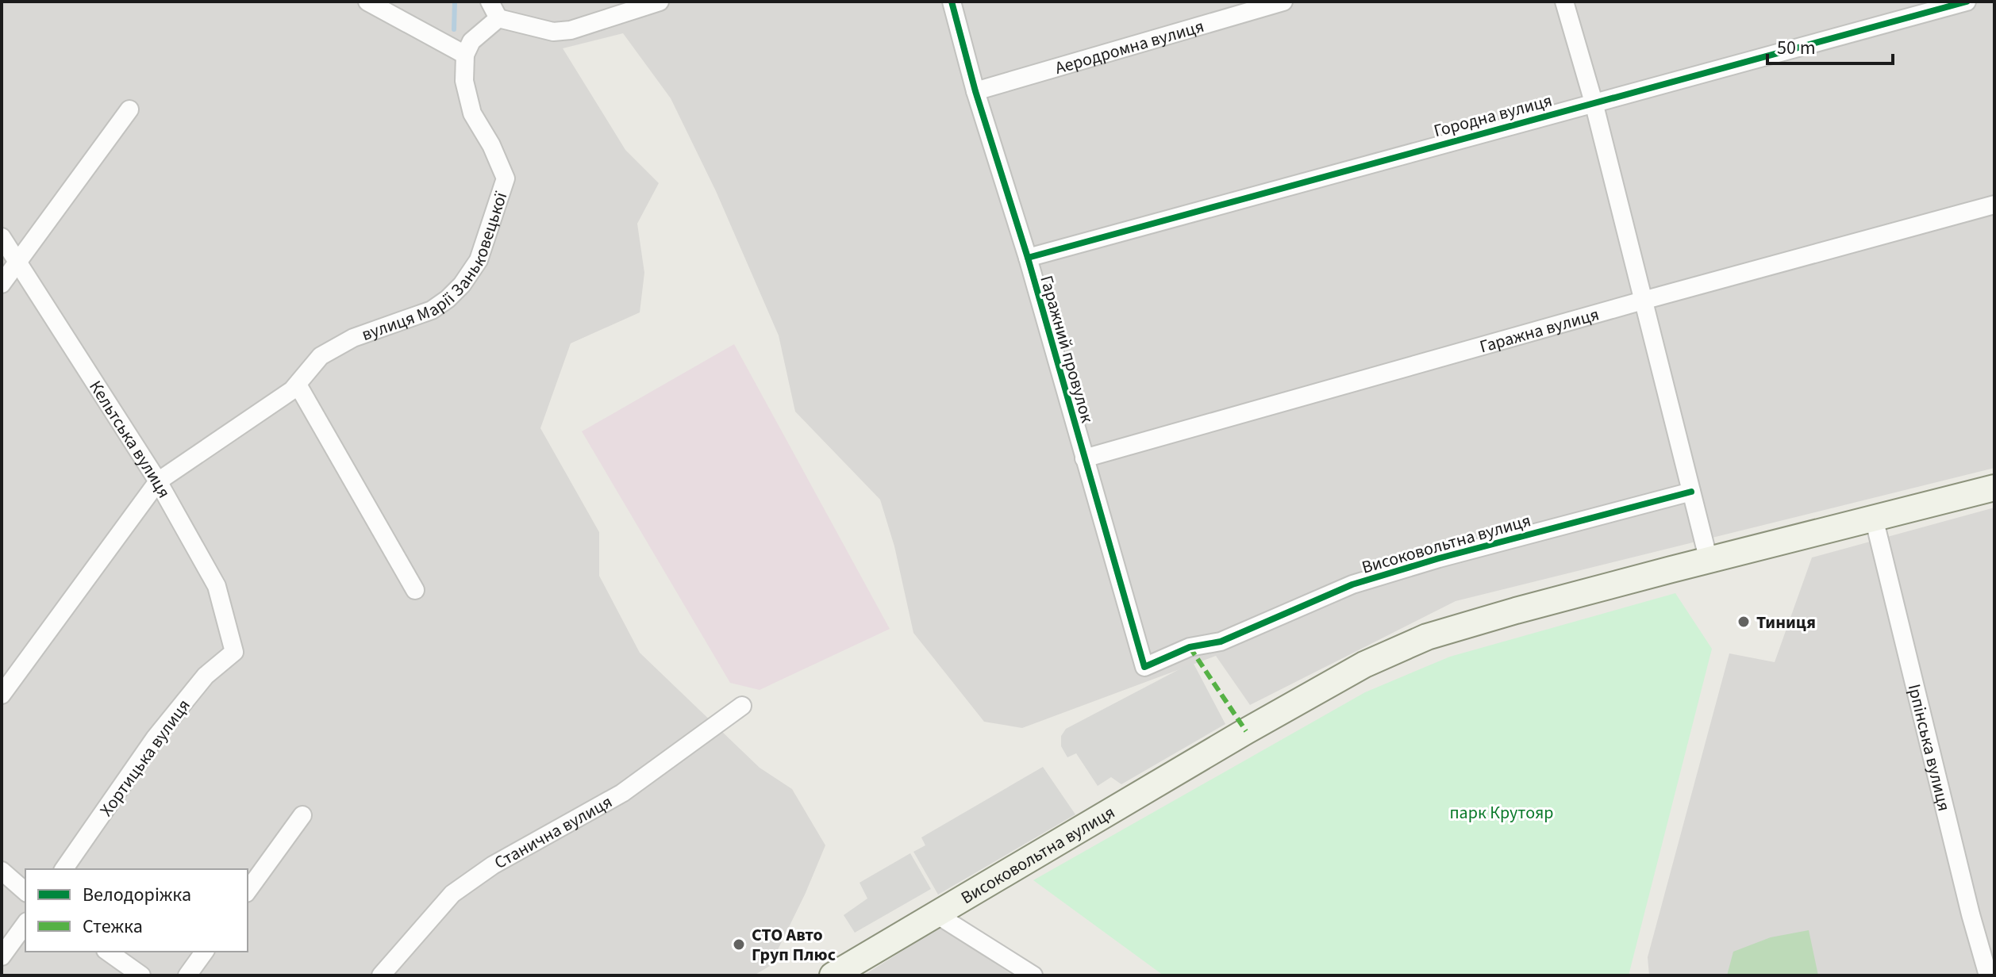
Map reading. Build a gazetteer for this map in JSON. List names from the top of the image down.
{
  "streets": {
    "main road": ["Високовольтна вулиця"],
    "street": [
      "Аеродромна вулиця",
      "Городна вулиця",
      "вулиця Марії Заньковецької",
      "Гаражна вулиця",
      "Гаражний провулок",
      "Кельтська вулиця",
      "Ірпінська вулиця",
      "Хортицька вулиця",
      "Станична вулиця"
    ]
  },
  "crossings": [
    ["Аеродромна вулиця", "Гаражний провулок"],
    ["Городна вулиця", "Гаражний провулок"],
    ["вулиця Марії Заньковецької", "Кельтська вулиця"],
    ["Гаражна вулиця", "Гаражний провулок"],
    ["Гаражний провулок", "Високовольтна вулиця"],
    ["Кельтська вулиця", "Хортицька вулиця"],
    ["Високовольтна вулиця", "Ірпінська вулиця"]
  ],
  "parks": ["парк Крутояр"],
  "places": ["Тиниця", "СТО Авто Груп Плюс"],
  "legend": ["Велодоріжка", "Стежка"],
  "scale_bar": "50 m"
}
